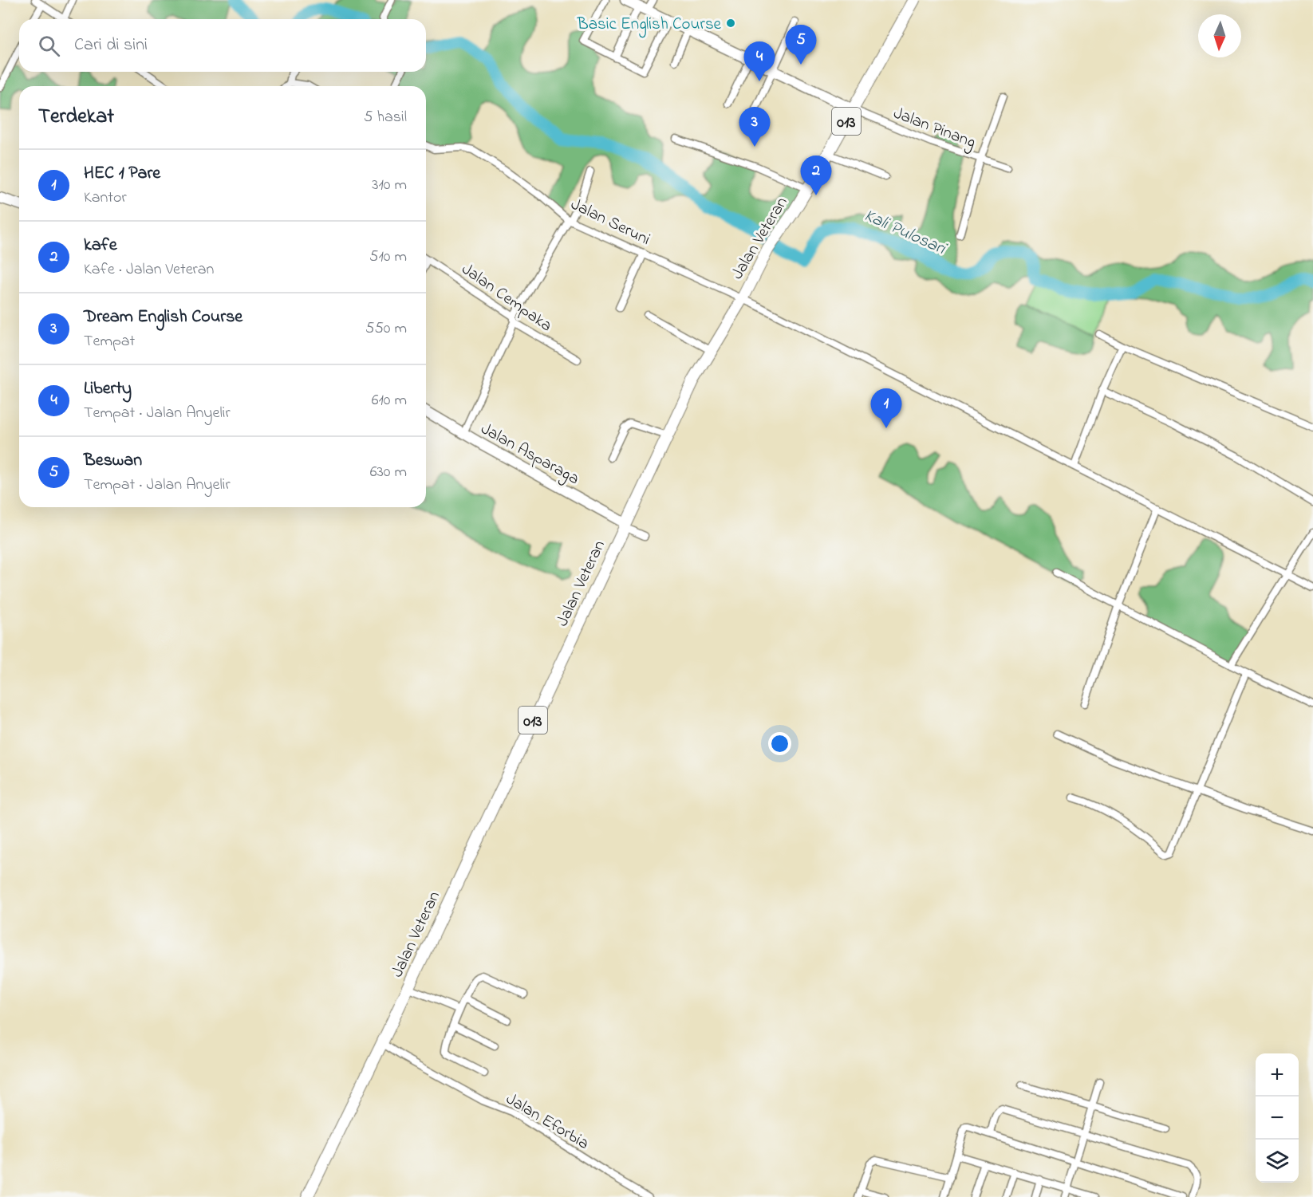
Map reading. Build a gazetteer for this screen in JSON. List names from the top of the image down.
{
  "streets": {
    "main road": ["013", "Jalan Veteran"],
    "street": [
      "Jalan Pinang",
      "Jalan Seruni",
      "Jalan Cempaka",
      "Jalan Asparaga",
      "Jalan Eforbia"
    ]
  },
  "crossings": [
    ["Jalan Pinang", "Jalan Veteran"],
    ["Jalan Seruni", "Jalan Veteran"],
    ["Jalan Veteran", "Jalan Asparaga"],
    ["Jalan Veteran", "Jalan Eforbia"]
  ],
  "water": ["Kali Pulosari"],
  "places": ["Basic English Course"],
  "north": "bottom",
  "page": {
    "search": "Cari di sini",
    "pins": [
      "5",
      "4",
      "3",
      "2",
      "1"
    ],
    "heading": ["Terdekat", "5 hasil"],
    "list": [
      {
        "mark": "1",
        "name": "HEC 1 Pare",
        "note": "Kantor",
        "value": "310 m"
      },
      {
        "mark": "2",
        "name": "kafe",
        "note": "Kafe · Jalan Veteran",
        "value": "510 m"
      },
      {
        "mark": "3",
        "name": "Dream English Course",
        "note": "Tempat",
        "value": "550 m"
      },
      {
        "mark": "4",
        "name": "Liberty",
        "note": "Tempat · Jalan Anyelir",
        "value": "610 m"
      },
      {
        "mark": "5",
        "name": "Beswan",
        "note": "Tempat · Jalan Anyelir",
        "value": "630 m"
      }
    ],
    "map_buttons": ["+", "−"]
  }
}
